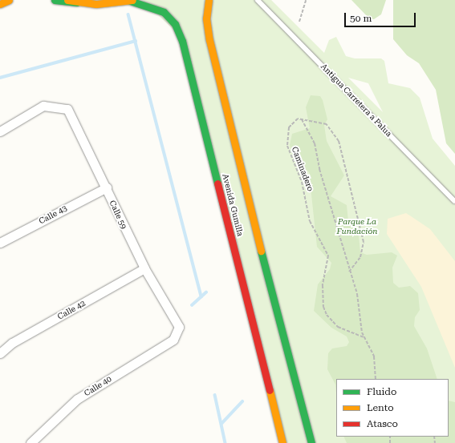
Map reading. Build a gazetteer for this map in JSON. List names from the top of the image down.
{
  "streets": {
    "main road": ["Avenida Gumilla"],
    "street": [
      "Calle 43",
      "Calle 59",
      "Calle 42",
      "Calle 40"
    ],
    "lane": ["Antigua Carretera a Palua"],
    "path": ["Caminadero"]
  },
  "crossings": [
    ["Calle 43", "Calle 59"],
    ["Calle 59", "Calle 42"],
    ["Calle 59", "Calle 40"]
  ],
  "parks": ["Parque La Fundación"],
  "legend": ["Fluido", "Lento", "Atasco"],
  "scale_bar": "50 m"
}
